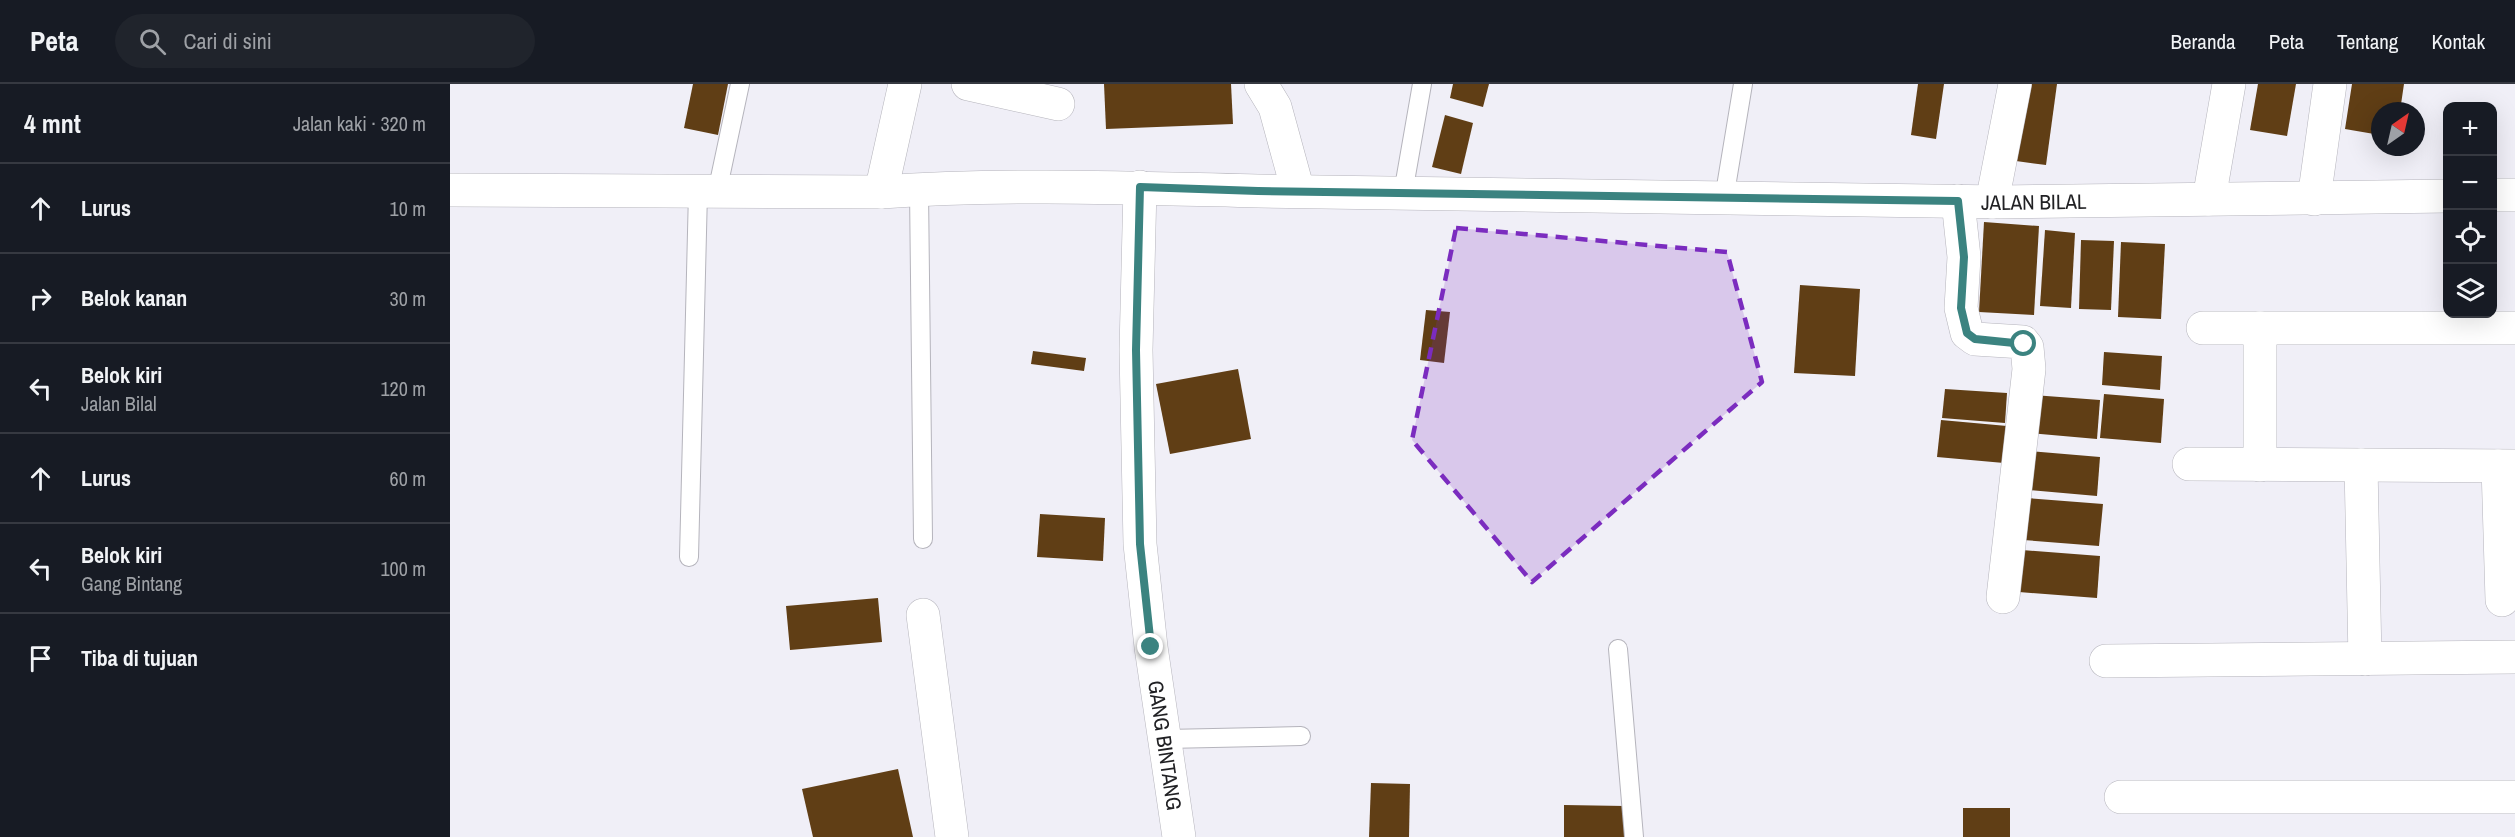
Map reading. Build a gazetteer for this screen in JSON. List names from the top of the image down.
{
  "streets": {
    "street": ["JALAN BILAL", "GANG BINTANG"]
  },
  "crossings": [
    ["JALAN BILAL", "GANG BINTANG"]
  ],
  "north": "top right",
  "page": {
    "header": "Peta",
    "search": "Cari di sini",
    "nav": [
      "Beranda",
      "Peta",
      "Tentang",
      "Kontak"
    ],
    "heading": ["4 mnt", "Jalan kaki · 320 m"],
    "map_buttons": ["+", "−"],
    "list": [
      ["Lurus", "10 m"],
      ["Belok kanan", "30 m"],
      ["Belok kiri", "Jalan Bilal", "120 m"],
      ["Lurus", "60 m"],
      ["Belok kiri", "Gang Bintang", "100 m"],
      "Tiba di tujuan"
    ]
  }
}
